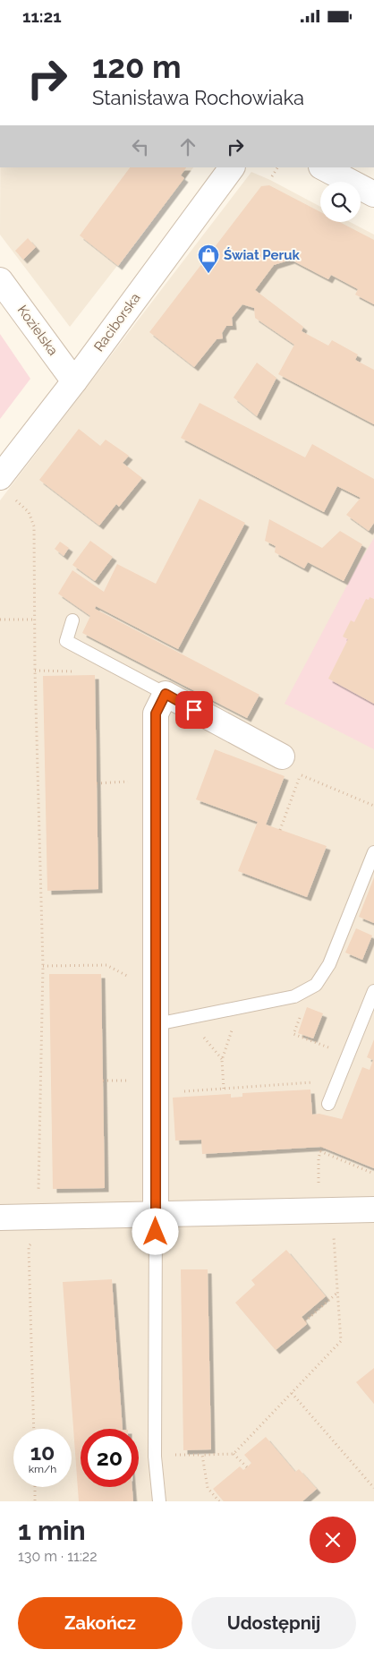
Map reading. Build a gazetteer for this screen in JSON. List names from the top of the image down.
{
  "streets": {
    "street": ["Raciborska", "Kozielska"]
  },
  "crossings": [
    ["Raciborska", "Kozielska"]
  ],
  "places": {
    "shop": ["Świat Peruk"]
  },
  "page": {
    "status": "11:21",
    "turn": ["120 m", "Stanisława Rochowiaka"],
    "speed": "10 km/h",
    "limit": "20",
    "heading": ["1 min", "130 m · 11:22"],
    "buttons": ["Zakończ", "Udostępnij"]
  }
}
